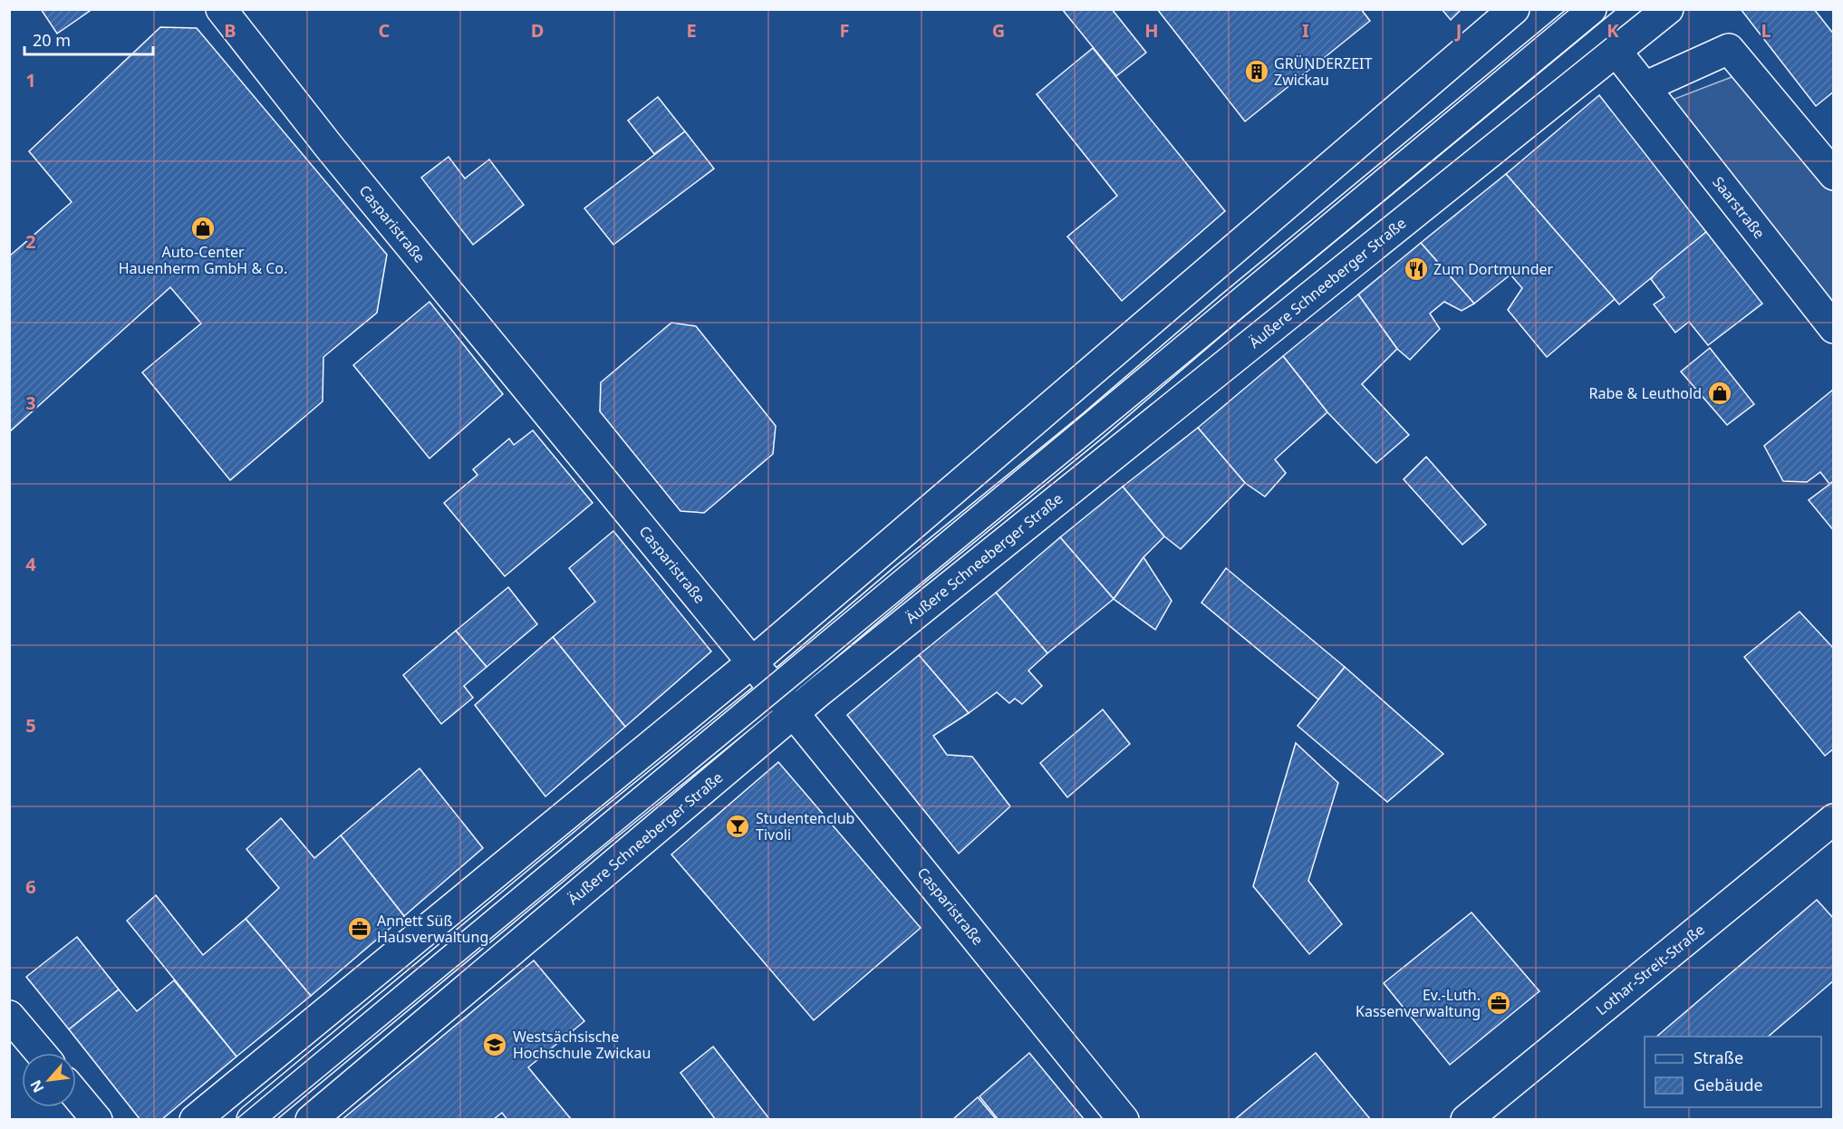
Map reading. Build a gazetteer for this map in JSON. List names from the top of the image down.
{
  "streets": {
    "street": [
      "Saarstraße",
      "Casparistraße",
      "Äußere Schneeberger Straße",
      "Lothar-Streit-Straße"
    ]
  },
  "crossings": [
    ["Saarstraße", "Äußere Schneeberger Straße"],
    ["Casparistraße", "Äußere Schneeberger Straße"]
  ],
  "places": {
    "building": ["GRÜNDERZEIT Zwickau"],
    "shop": ["Auto-Center Hauenherm GmbH & Co.", "Rabe & Leuthold"],
    "restaurant": ["Zum Dortmunder"],
    "bar": ["Studentenclub Tivoli"],
    "office": ["Annett Süß Hausverwaltung", "Ev.-Luth. Kassenverwaltung"],
    "school or university": ["Westsächsische Hochschule Zwickau"]
  },
  "legend": ["Straße", "Gebäude"],
  "scale_bar": "20 m",
  "north": "bottom left",
  "grid": {
    "columns": [
      "B",
      "C",
      "D",
      "E",
      "F",
      "G",
      "H",
      "I",
      "J",
      "K",
      "L"
    ],
    "rows": [
      "1",
      "2",
      "3",
      "4",
      "5",
      "6"
    ]
  }
}
